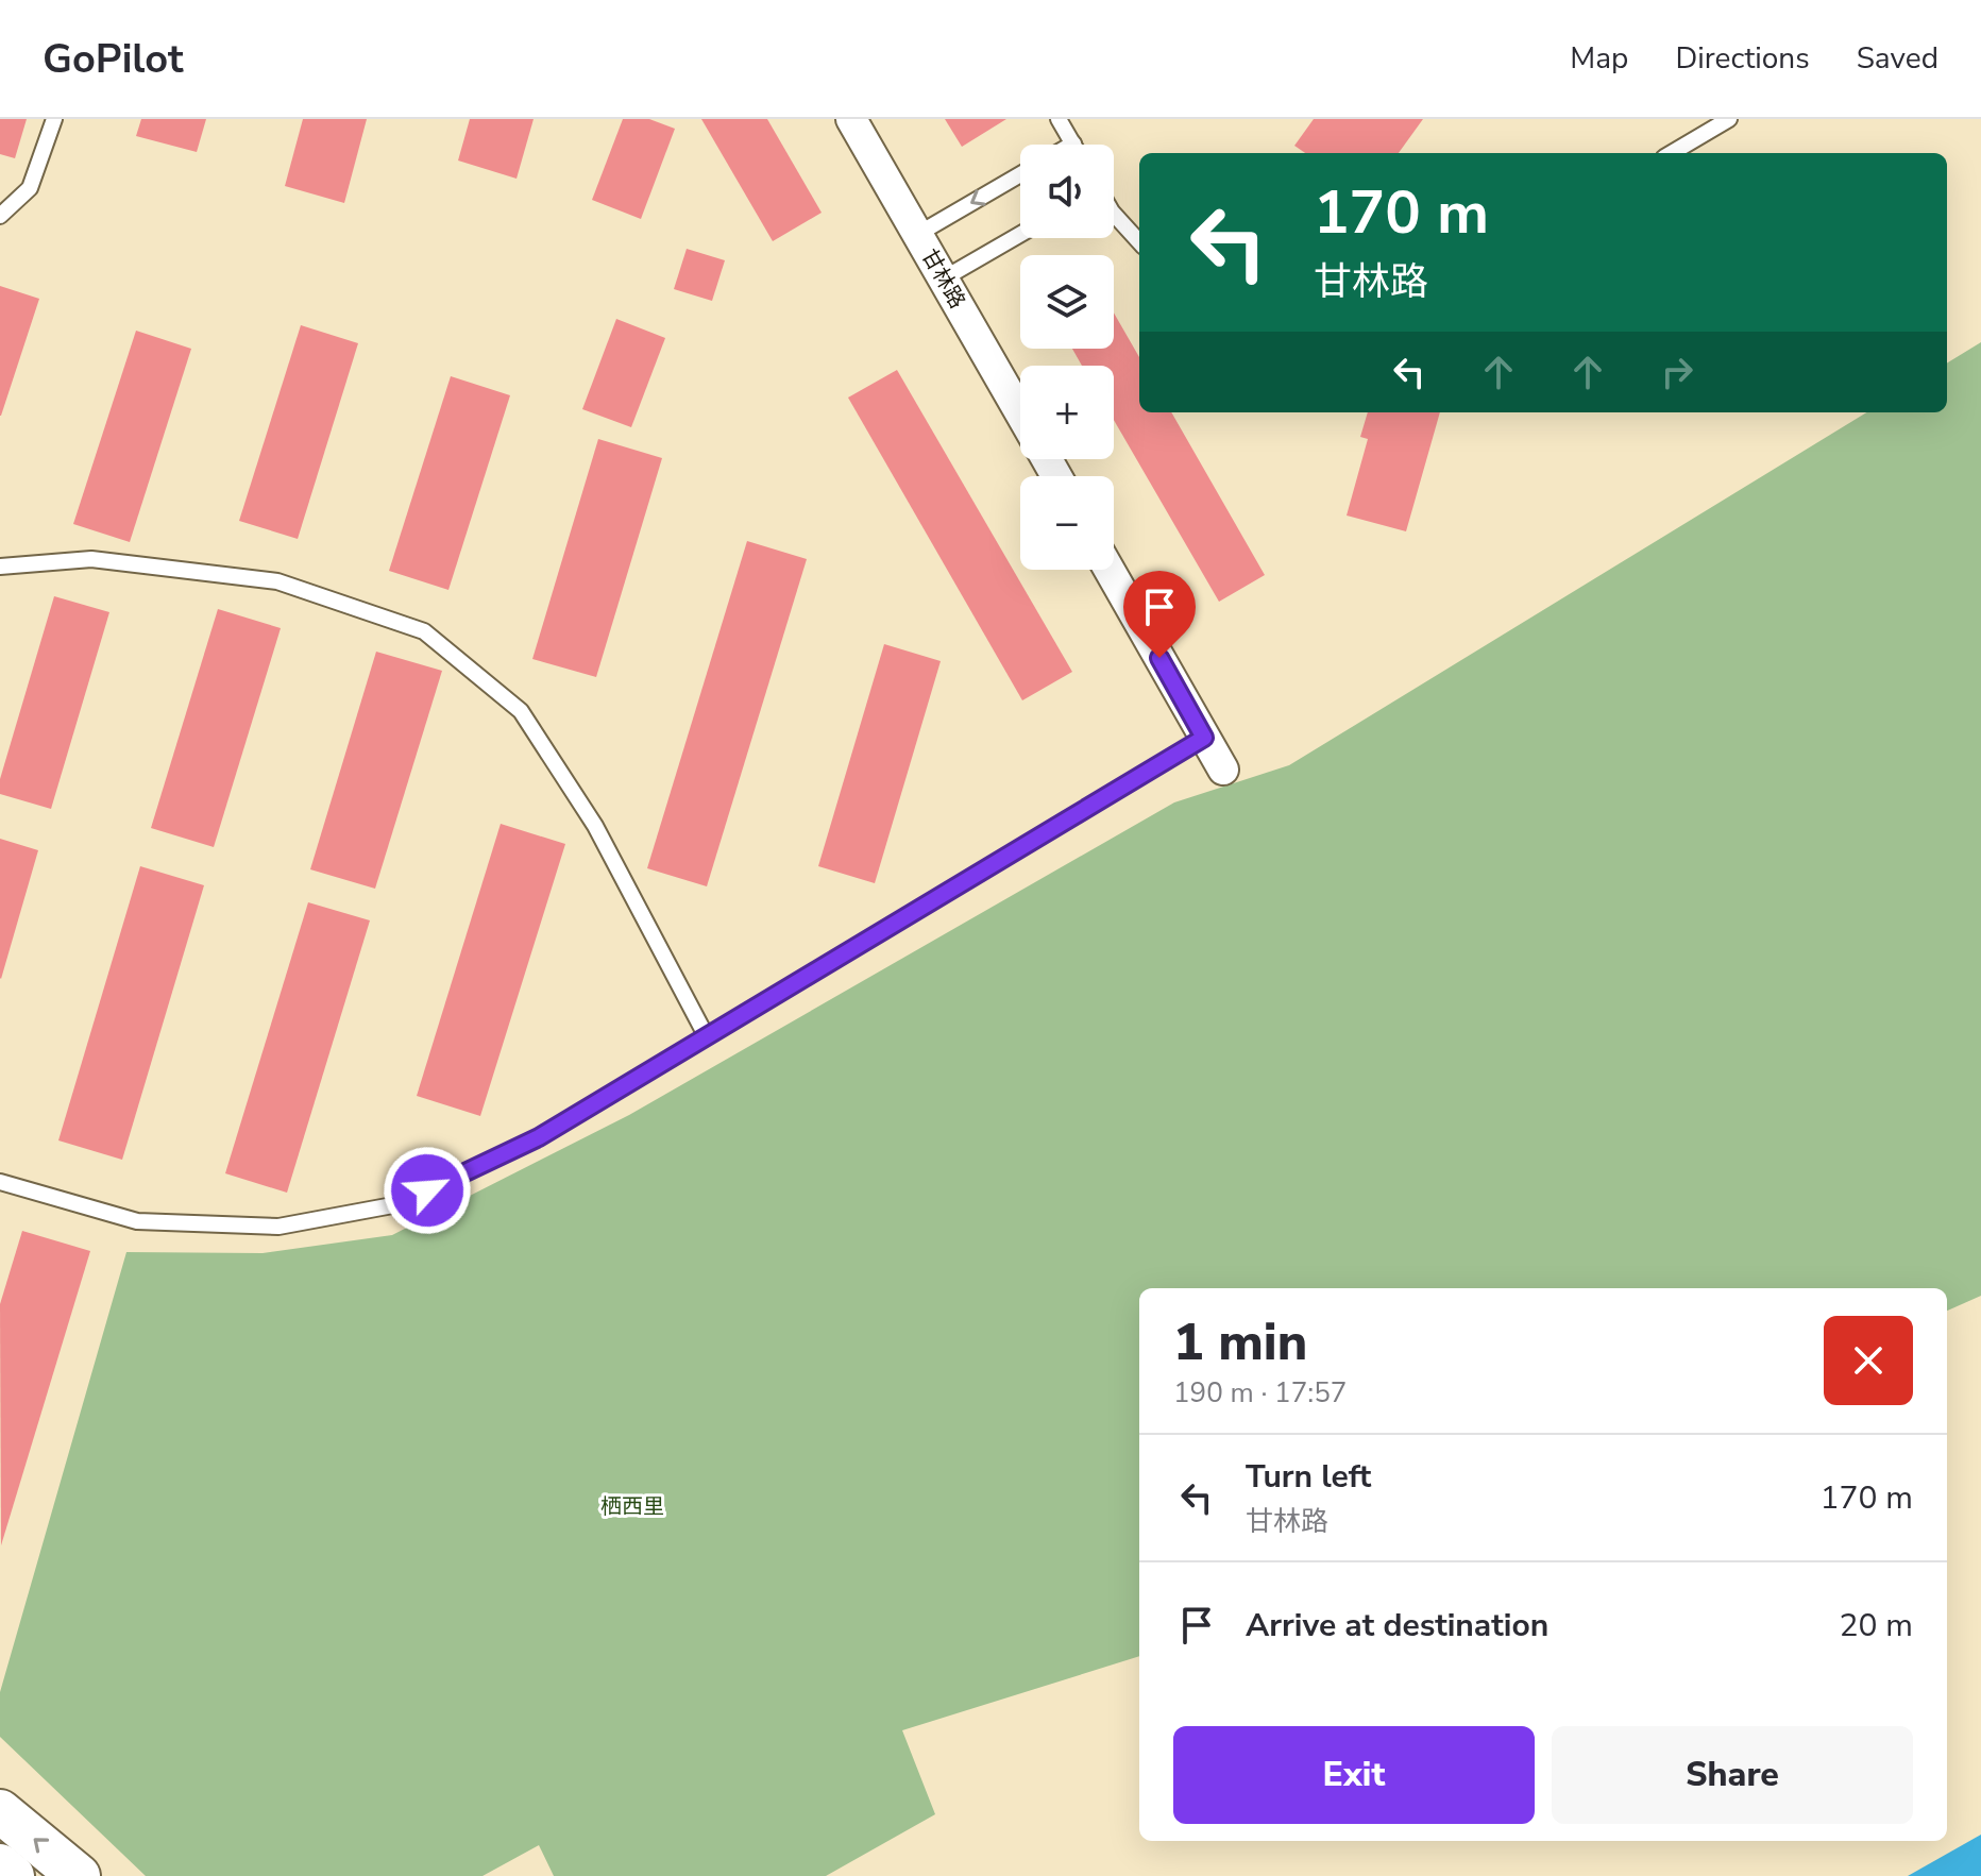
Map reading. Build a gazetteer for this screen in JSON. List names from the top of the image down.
{
  "streets": {
    "street": ["甘林路"]
  },
  "parks": ["栖西里"],
  "page": {
    "header": "GoPilot",
    "nav": ["Map", "Directions", "Saved"],
    "map_buttons": ["+", "−"],
    "turn": ["170 m", "甘林路"],
    "heading": ["1 min", "190 m · 17:57"],
    "list": [
      {
        "name": "Turn left",
        "note": "甘林路",
        "value": "170 m"
      },
      {
        "name": "Arrive at destination",
        "value": "20 m"
      }
    ],
    "buttons": ["Exit", "Share"]
  }
}
